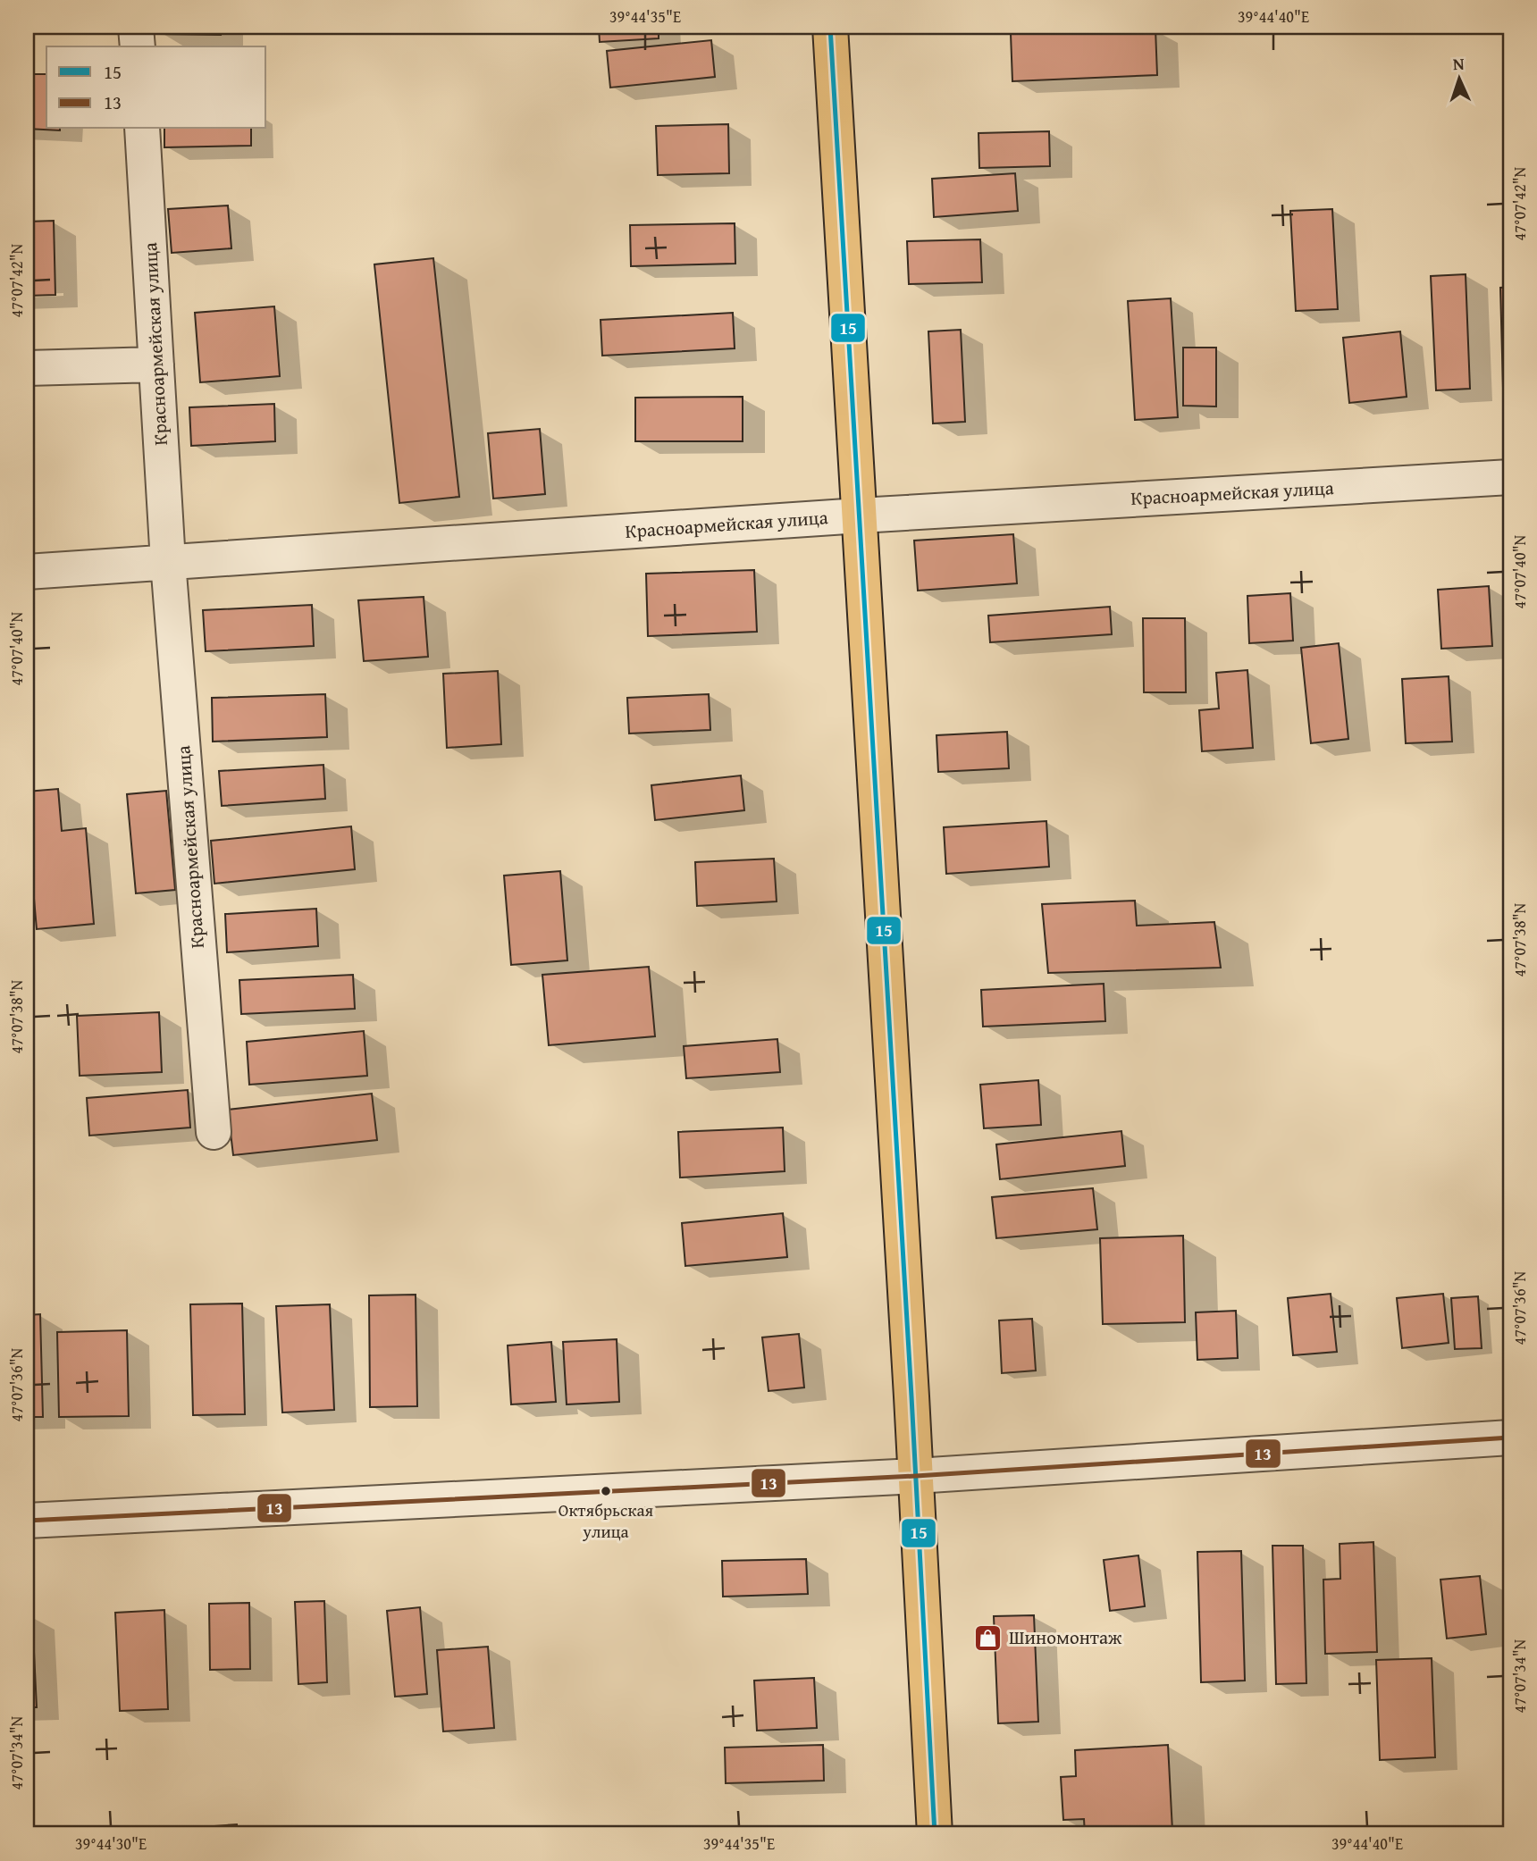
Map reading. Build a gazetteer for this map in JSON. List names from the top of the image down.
{
  "streets": {
    "street": ["Красноармейская улица"]
  },
  "places": {
    "other": ["Октябрьская улица"],
    "shop": ["Шиномонтаж"]
  },
  "lines": ["transit line 15", "transit line 13"],
  "legend": ["15", "13"],
  "north": "top",
  "coordinates": [
    "39°44'35\"E",
    "39°44'40\"E",
    "47°07'42\"N",
    "47°07'40\"N",
    "47°07'38\"N",
    "47°07'36\"N",
    "47°07'34\"N",
    "39°44'30\"E"
  ]
}
